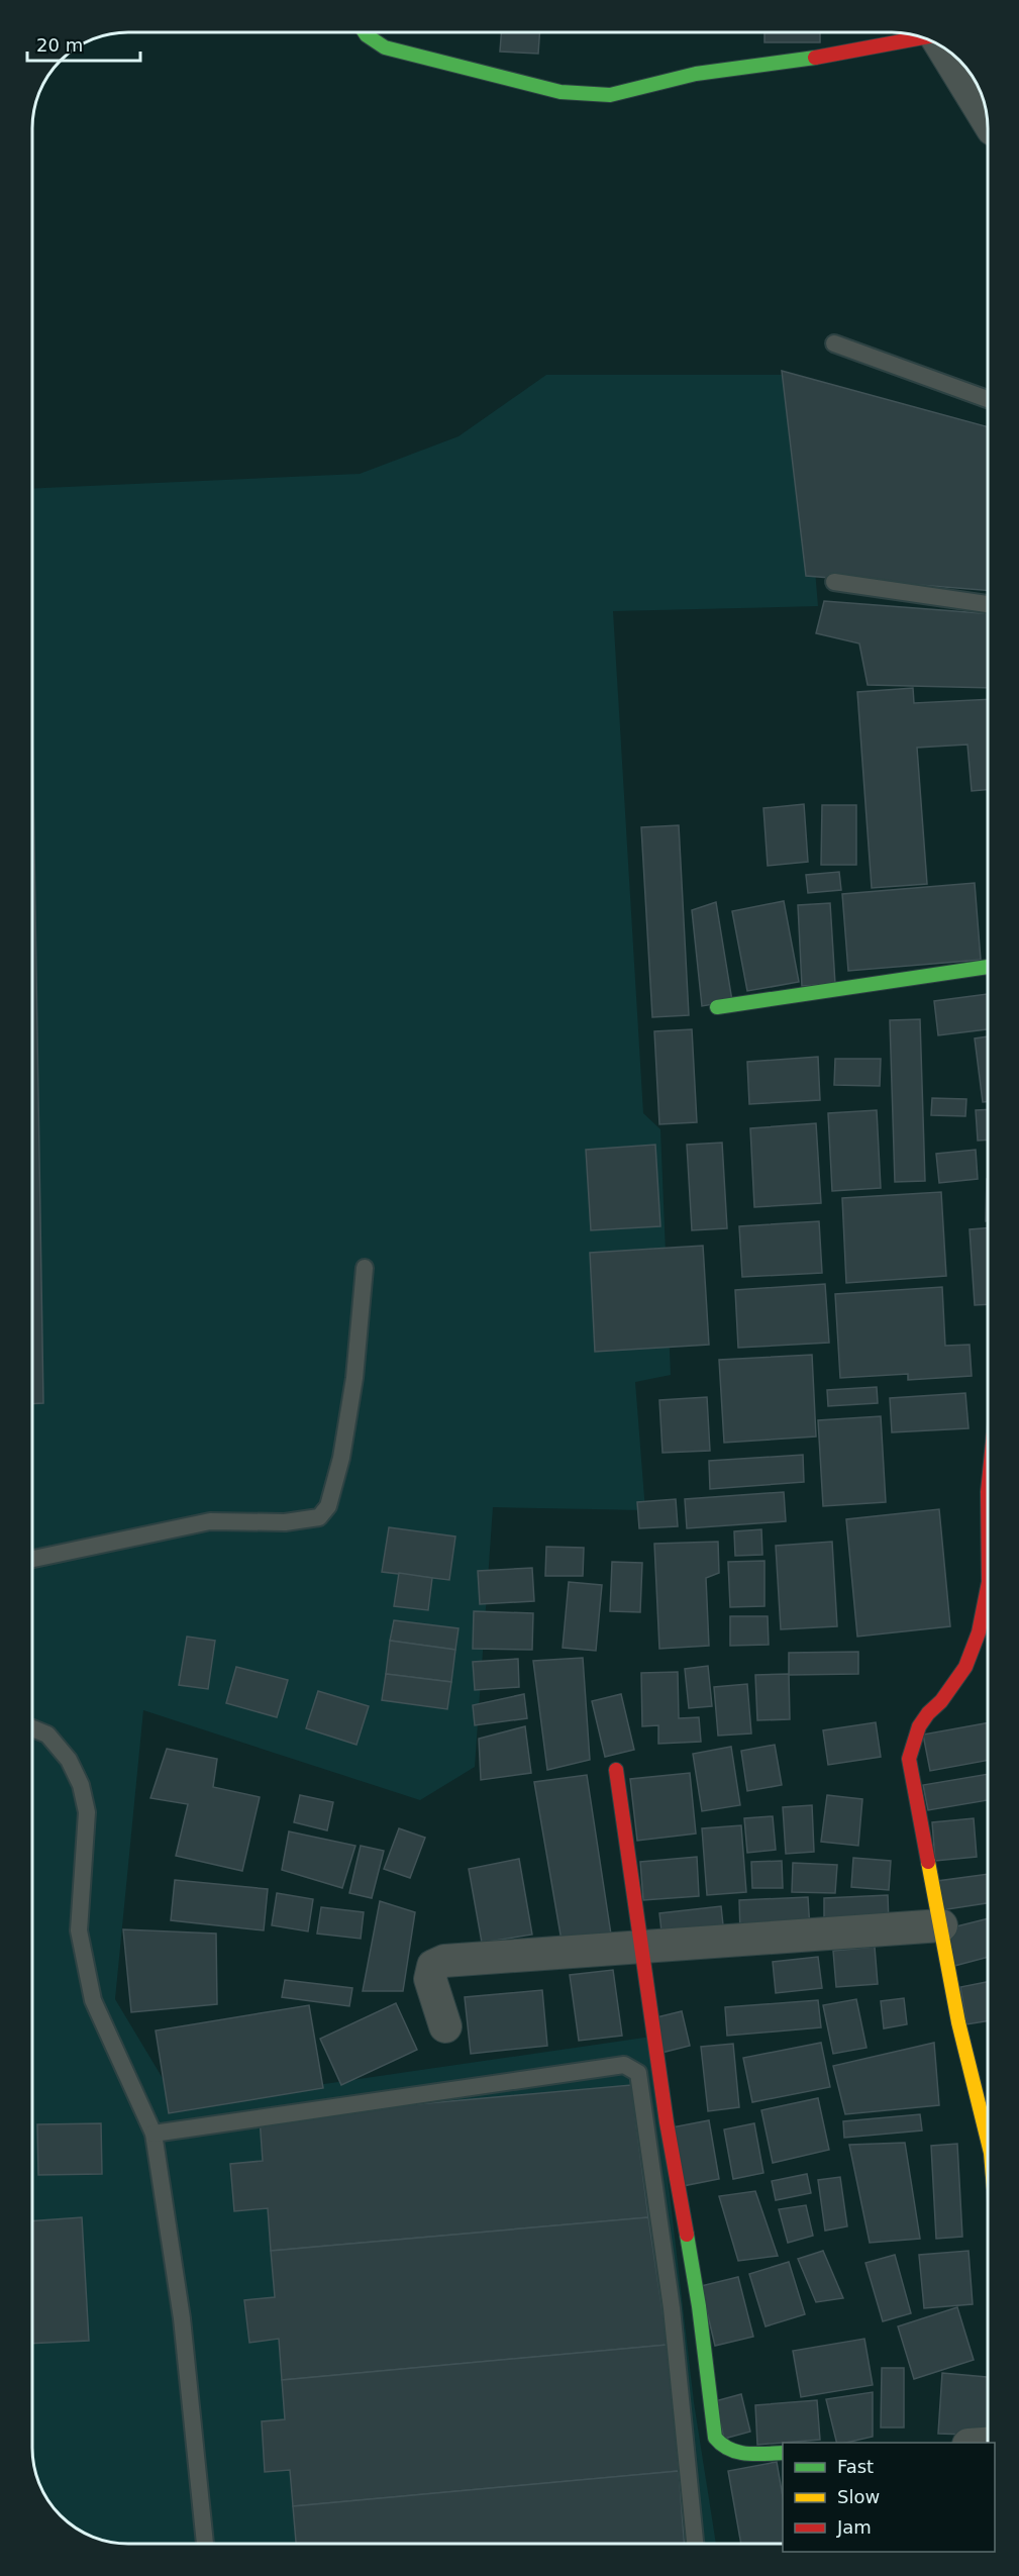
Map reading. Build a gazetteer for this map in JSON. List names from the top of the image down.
{
  "legend": ["Fast", "Slow", "Jam"],
  "scale_bar": "20 m"
}
